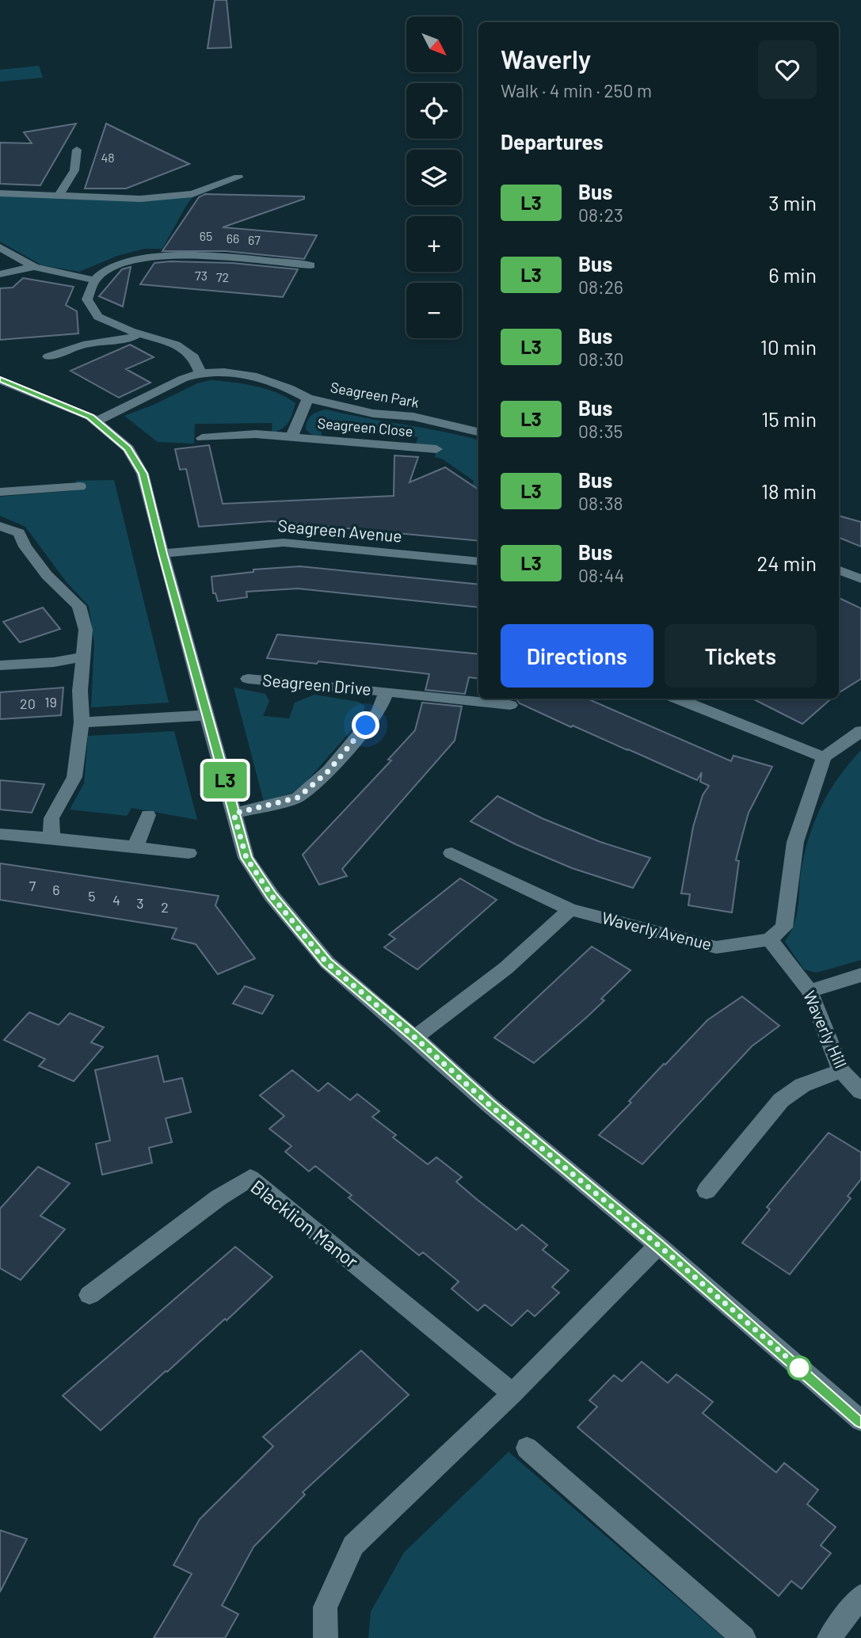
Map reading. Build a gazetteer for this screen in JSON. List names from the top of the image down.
{
  "streets": {
    "street": [
      "Seagreen Park",
      "Seagreen Close",
      "Seagreen Avenue",
      "Seagreen Drive",
      "Waverly Avenue",
      "Waverly Hill",
      "Blacklion Manor"
    ]
  },
  "crossings": [
    ["Seagreen Park", "Seagreen Close"],
    ["Waverly Avenue", "Waverly Hill"]
  ],
  "lines": ["bus line L3"],
  "house_numbers": [
    "48",
    "65",
    "66",
    "67",
    "73",
    "72",
    "19",
    "20",
    "7",
    "6",
    "5",
    "4",
    "3",
    "2"
  ],
  "north": "bottom right",
  "page": {
    "on_map": "L3",
    "map_buttons": ["+", "−"],
    "heading": [
      ["Waverly", "Walk · 4 min · 250 m"],
      "Departures"
    ],
    "list": [
      {
        "mark": "L3",
        "name": "Bus",
        "note": "08:23",
        "value": "3 min"
      },
      {
        "mark": "L3",
        "name": "Bus",
        "note": "08:26",
        "value": "6 min"
      },
      {
        "mark": "L3",
        "name": "Bus",
        "note": "08:30",
        "value": "10 min"
      },
      {
        "mark": "L3",
        "name": "Bus",
        "note": "08:35",
        "value": "15 min"
      },
      {
        "mark": "L3",
        "name": "Bus",
        "note": "08:38",
        "value": "18 min"
      },
      {
        "mark": "L3",
        "name": "Bus",
        "note": "08:44",
        "value": "24 min"
      }
    ],
    "buttons": ["Directions", "Tickets"]
  }
}
